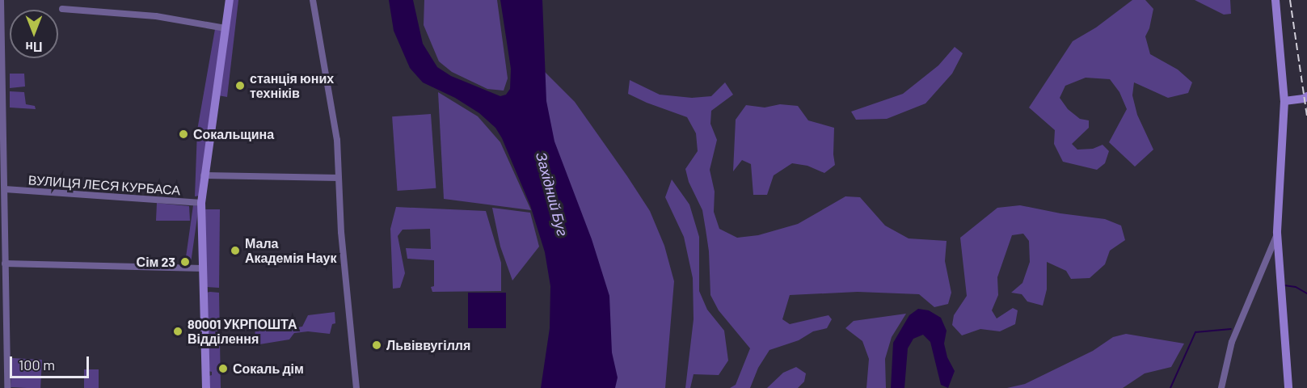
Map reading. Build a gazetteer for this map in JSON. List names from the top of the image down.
{
  "streets": {
    "street": ["ВУЛИЦЯ ЛЕСЯ КУРБАСА"]
  },
  "water": ["Західний Буг"],
  "places": [
    "станція юних техніків",
    "Сокальщина",
    "Мала Академія Наук",
    "Сім 23",
    "80001 УКРПОШТА Відділення",
    "Львіввугілля",
    "Сокаль дім"
  ],
  "scale_bar": "100 m",
  "north": "bottom"
}
